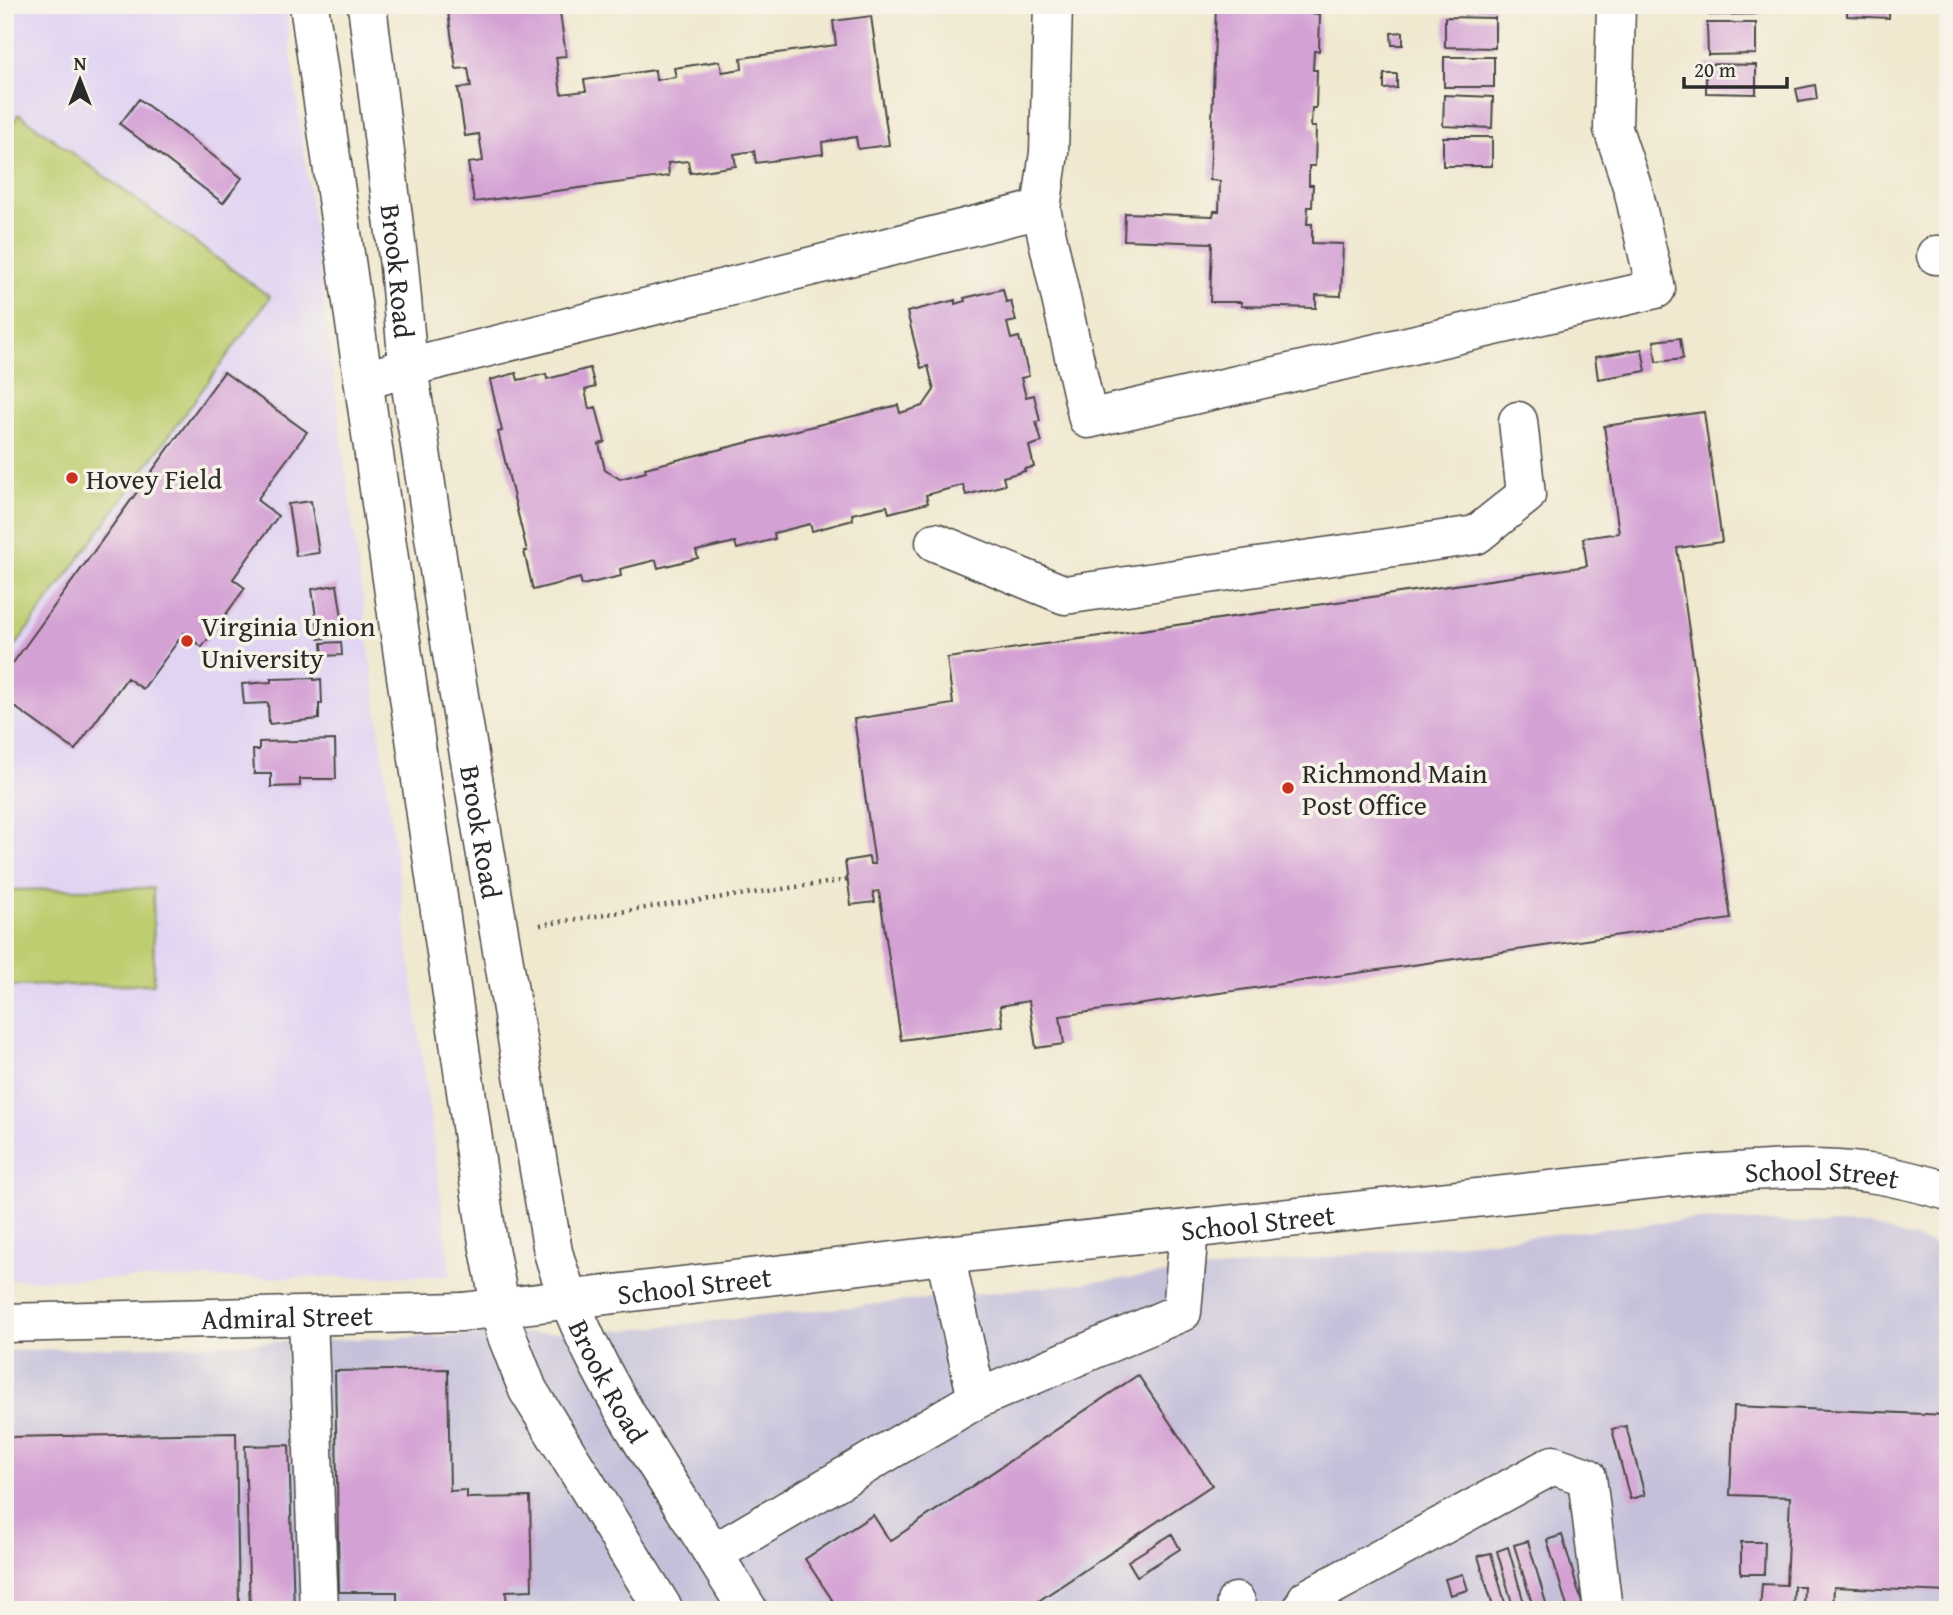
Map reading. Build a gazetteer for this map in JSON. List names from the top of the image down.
{
  "streets": {
    "main road": ["Brook Road", "School Street", "Admiral Street"]
  },
  "crossings": [
    ["Brook Road", "School Street"],
    ["Brook Road", "Admiral Street"],
    ["School Street", "Admiral Street"]
  ],
  "places": ["Hovey Field", "Virginia Union University", "Richmond Main Post Office"],
  "scale_bar": "20 m",
  "north": "top"
}
